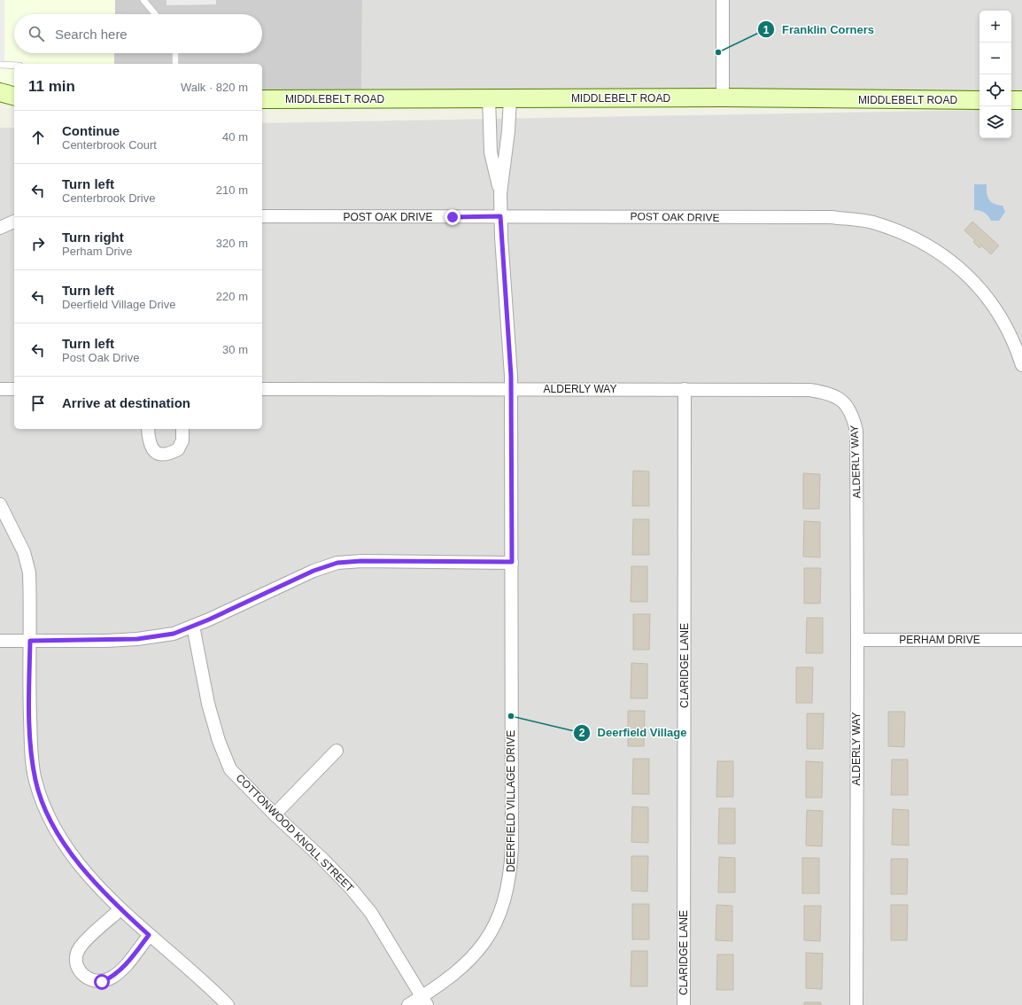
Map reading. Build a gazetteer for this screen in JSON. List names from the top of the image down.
{
  "streets": {
    "street": [
      "MIDDLEBELT ROAD",
      "POST OAK DRIVE",
      "ALDERLY WAY",
      "PERHAM DRIVE",
      "CLARIDGE LANE",
      "DEERFIELD VILLAGE DRIVE",
      "COTTONWOOD KNOLL STREET"
    ]
  },
  "crossings": [
    ["MIDDLEBELT ROAD", "DEERFIELD VILLAGE DRIVE"],
    ["POST OAK DRIVE", "DEERFIELD VILLAGE DRIVE"],
    ["ALDERLY WAY", "PERHAM DRIVE"],
    ["ALDERLY WAY", "CLARIDGE LANE"],
    ["ALDERLY WAY", "DEERFIELD VILLAGE DRIVE"],
    ["DEERFIELD VILLAGE DRIVE", "COTTONWOOD KNOLL STREET"]
  ],
  "places": ["Franklin Corners", "Deerfield Village"],
  "page": {
    "map_buttons": ["+", "−"],
    "search": "Search here",
    "heading": ["11 min", "Walk · 820 m"],
    "list": [
      ["Continue", "Centerbrook Court", "40 m"],
      ["Turn left", "Centerbrook Drive", "210 m"],
      ["Turn right", "Perham Drive", "320 m"],
      ["Turn left", "Deerfield Village Drive", "220 m"],
      ["Turn left", "Post Oak Drive", "30 m"],
      "Arrive at destination"
    ]
  }
}
